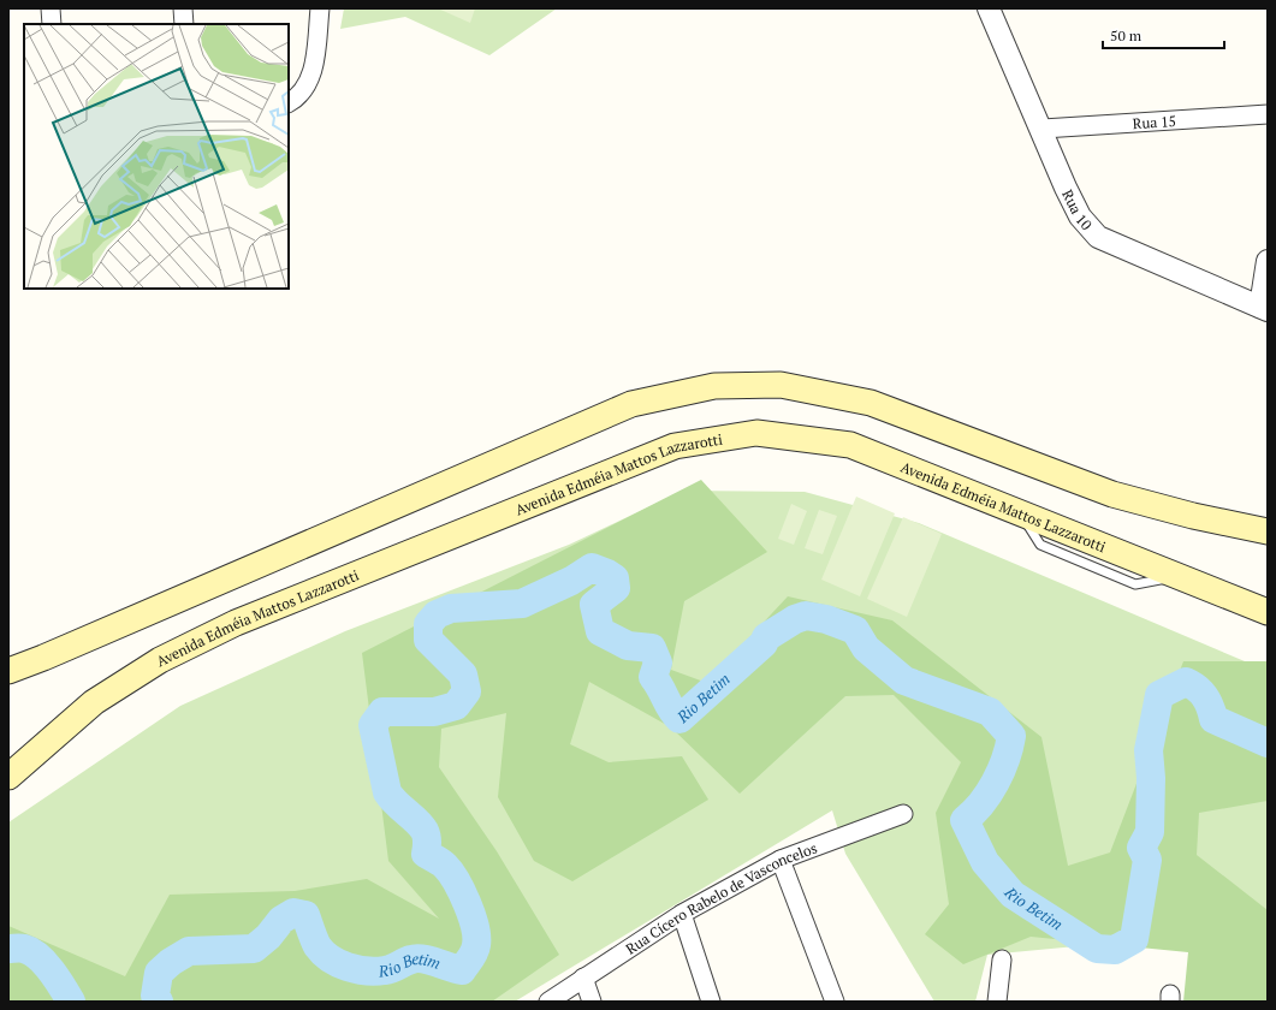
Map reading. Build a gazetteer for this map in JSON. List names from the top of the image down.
{
  "streets": {
    "main road": ["Avenida Edméia Mattos Lazzarotti"],
    "street": ["Rua 15", "Rua 10", "Rua Cícero Rabelo de Vasconcelos"]
  },
  "crossings": [
    ["Rua 15", "Rua 10"]
  ],
  "water": ["Rio Betim"],
  "scale_bar": "50 m"
}
